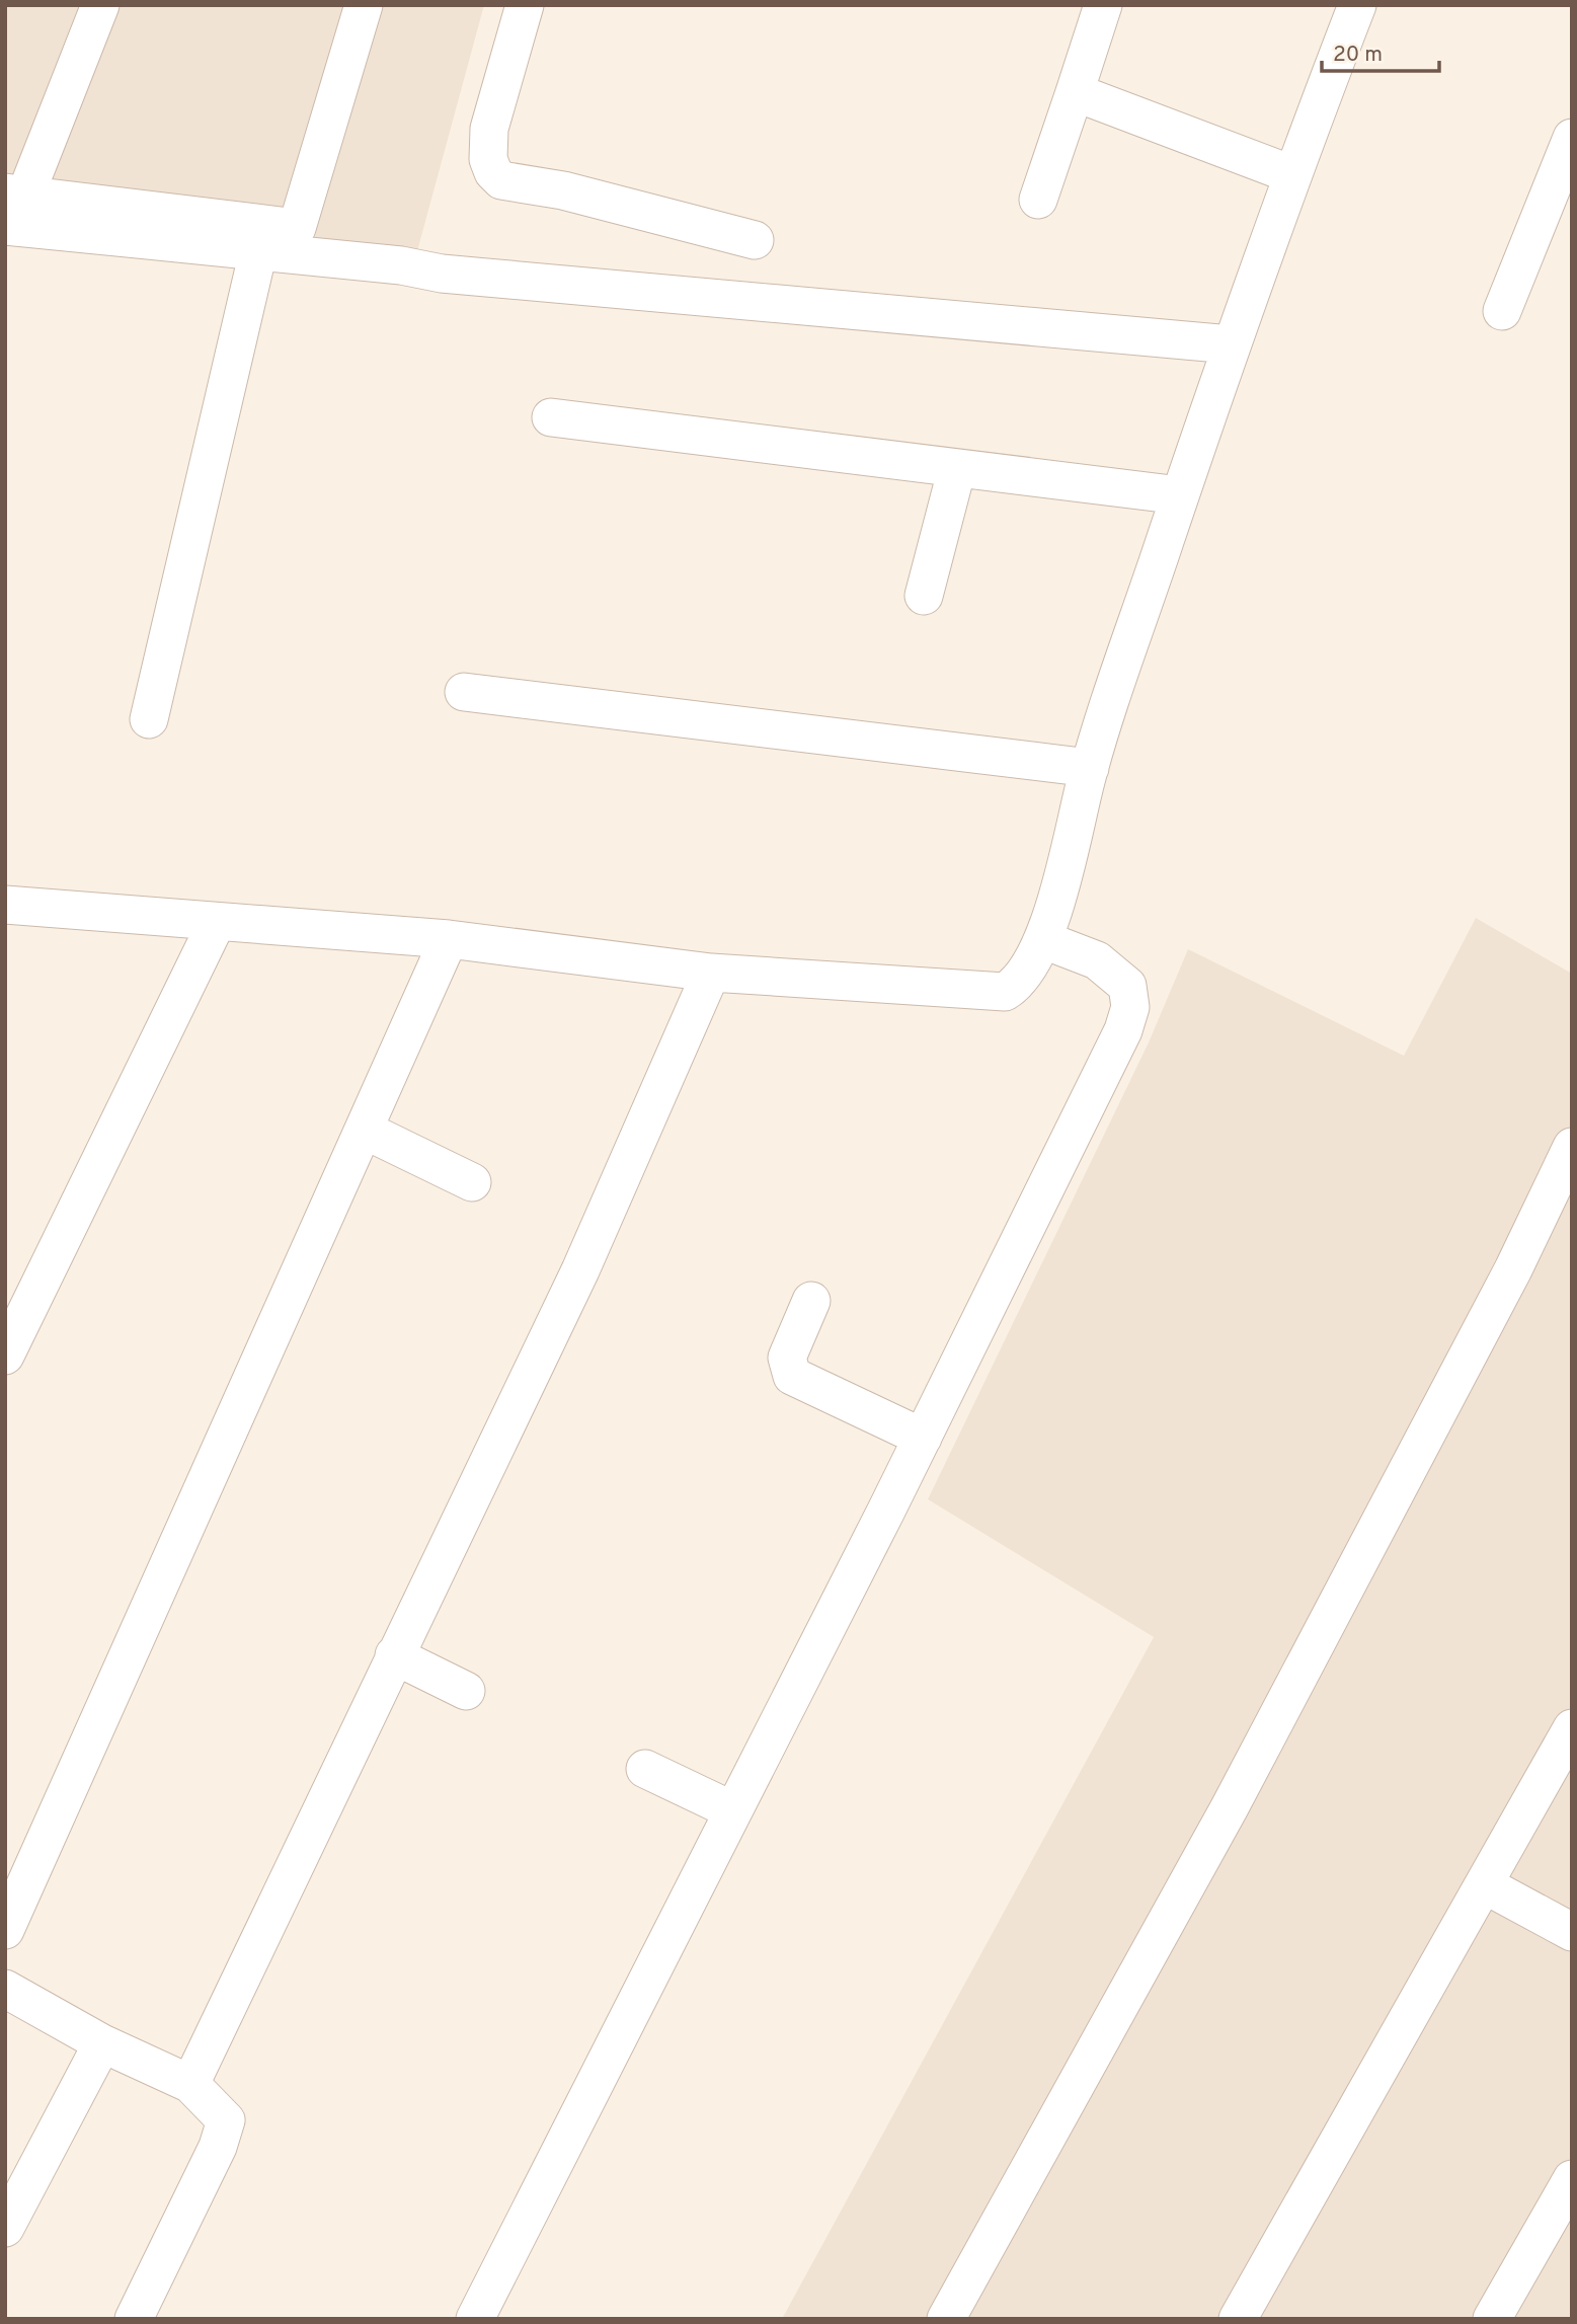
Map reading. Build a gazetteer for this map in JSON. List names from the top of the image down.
{
  "scale_bar": "20 m"
}
